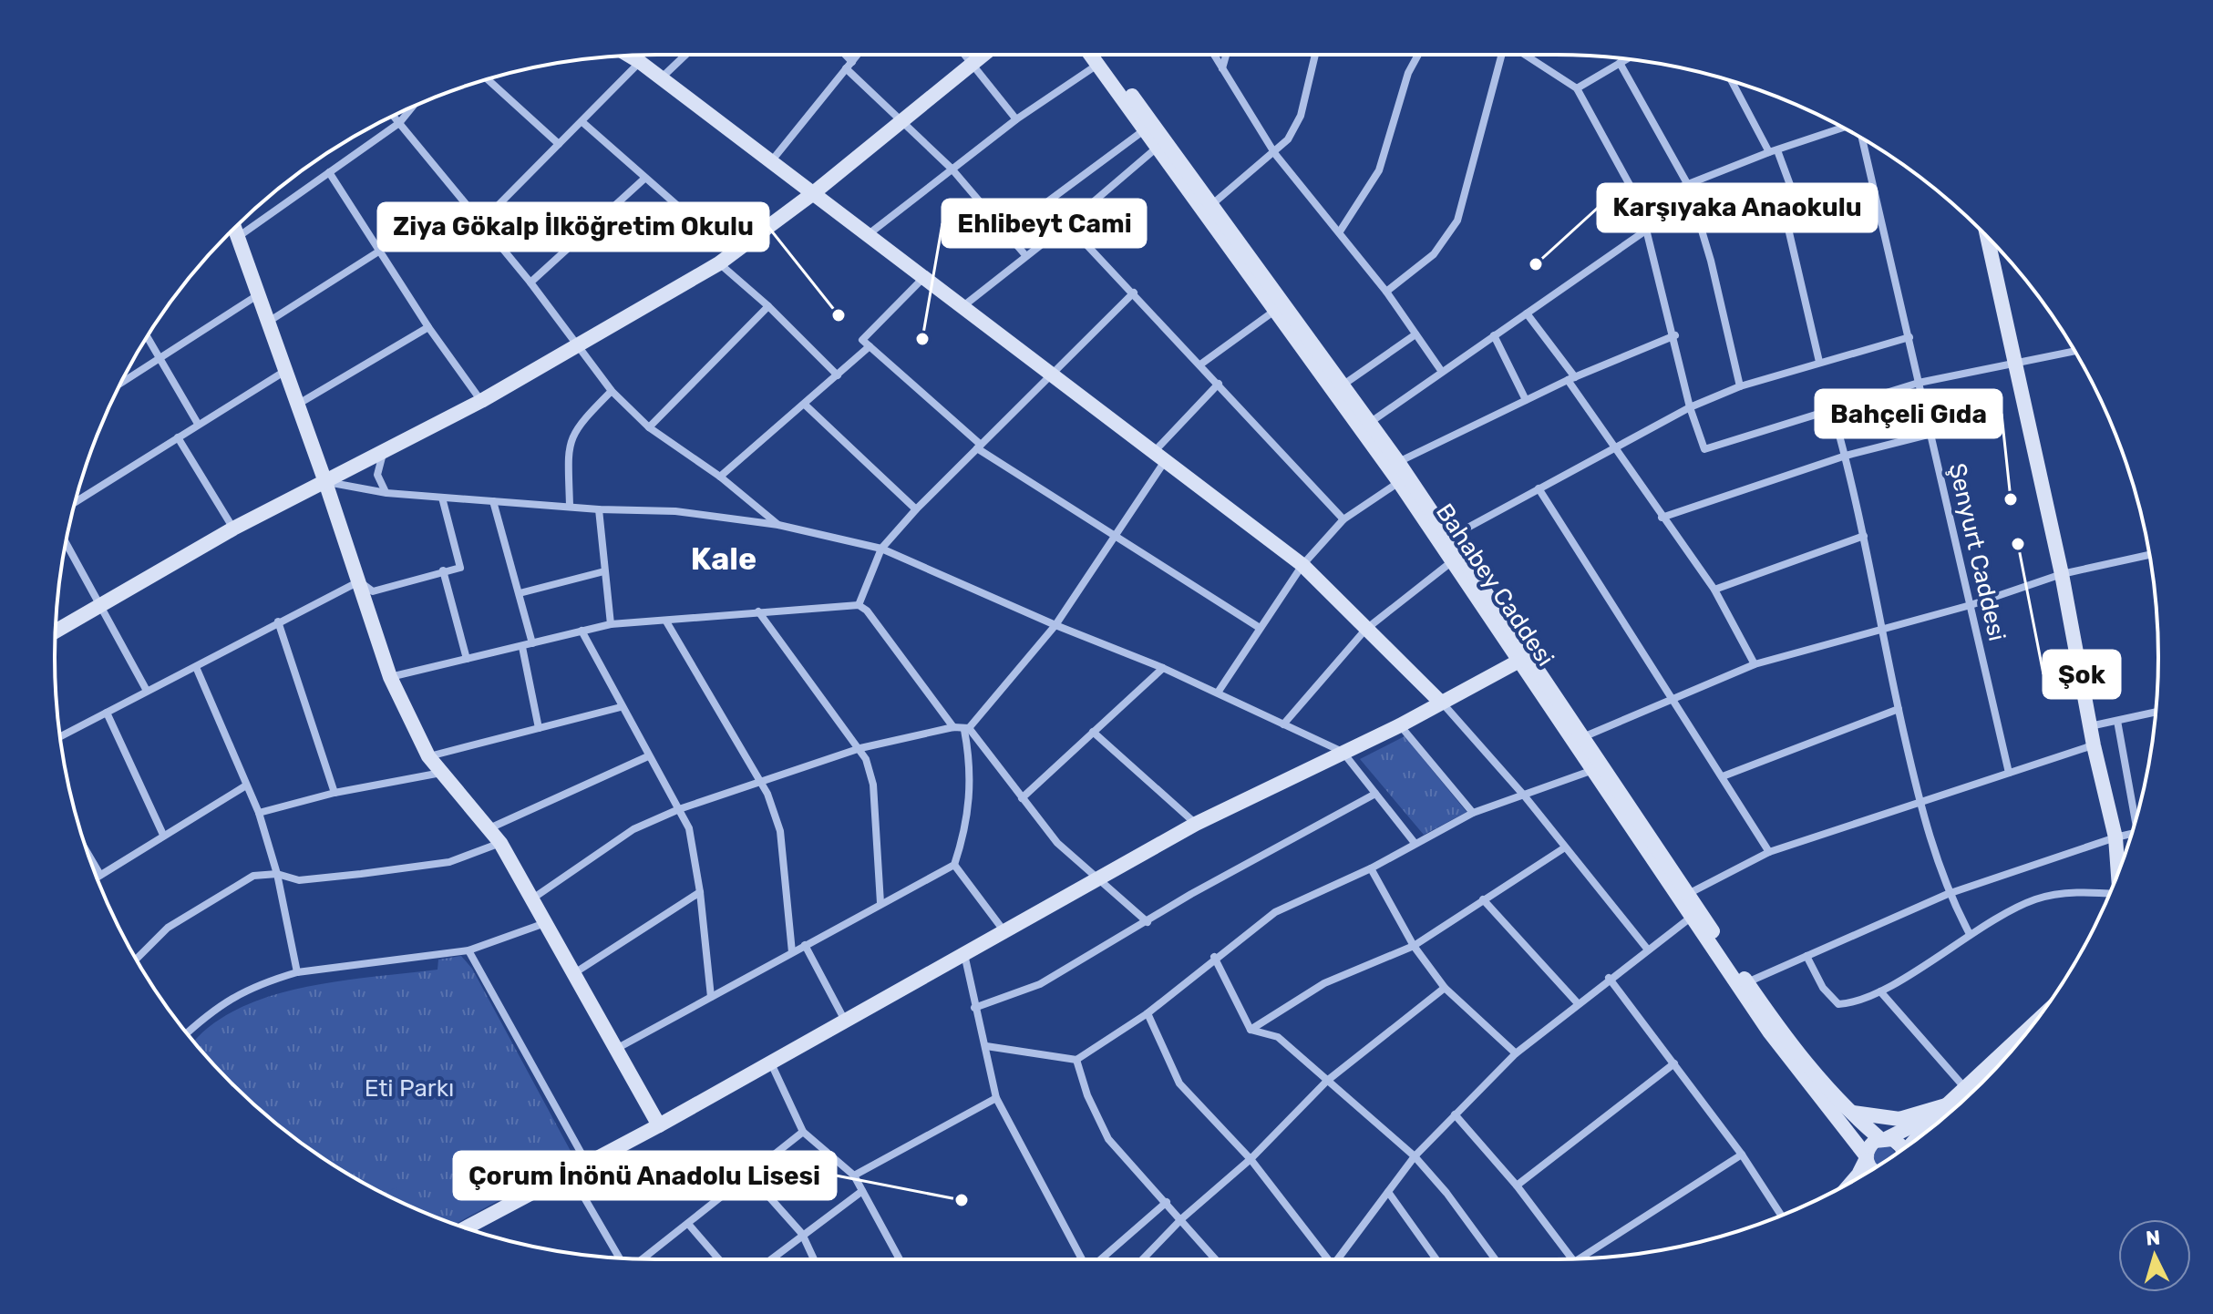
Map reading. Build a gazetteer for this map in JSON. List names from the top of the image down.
{
  "streets": {
    "street": ["Şenyurt Caddesi", "Bahabey Caddesi"]
  },
  "districts": ["Kale"],
  "parks": ["Eti Parkı"],
  "places": [
    "Karşıyaka Anaokulu",
    "Ziya Gökalp İlköğretim Okulu",
    "Ehlibeyt Cami",
    "Bahçeli Gıda",
    "Şok",
    "Çorum İnönü Anadolu Lisesi"
  ],
  "north": "top"
}
